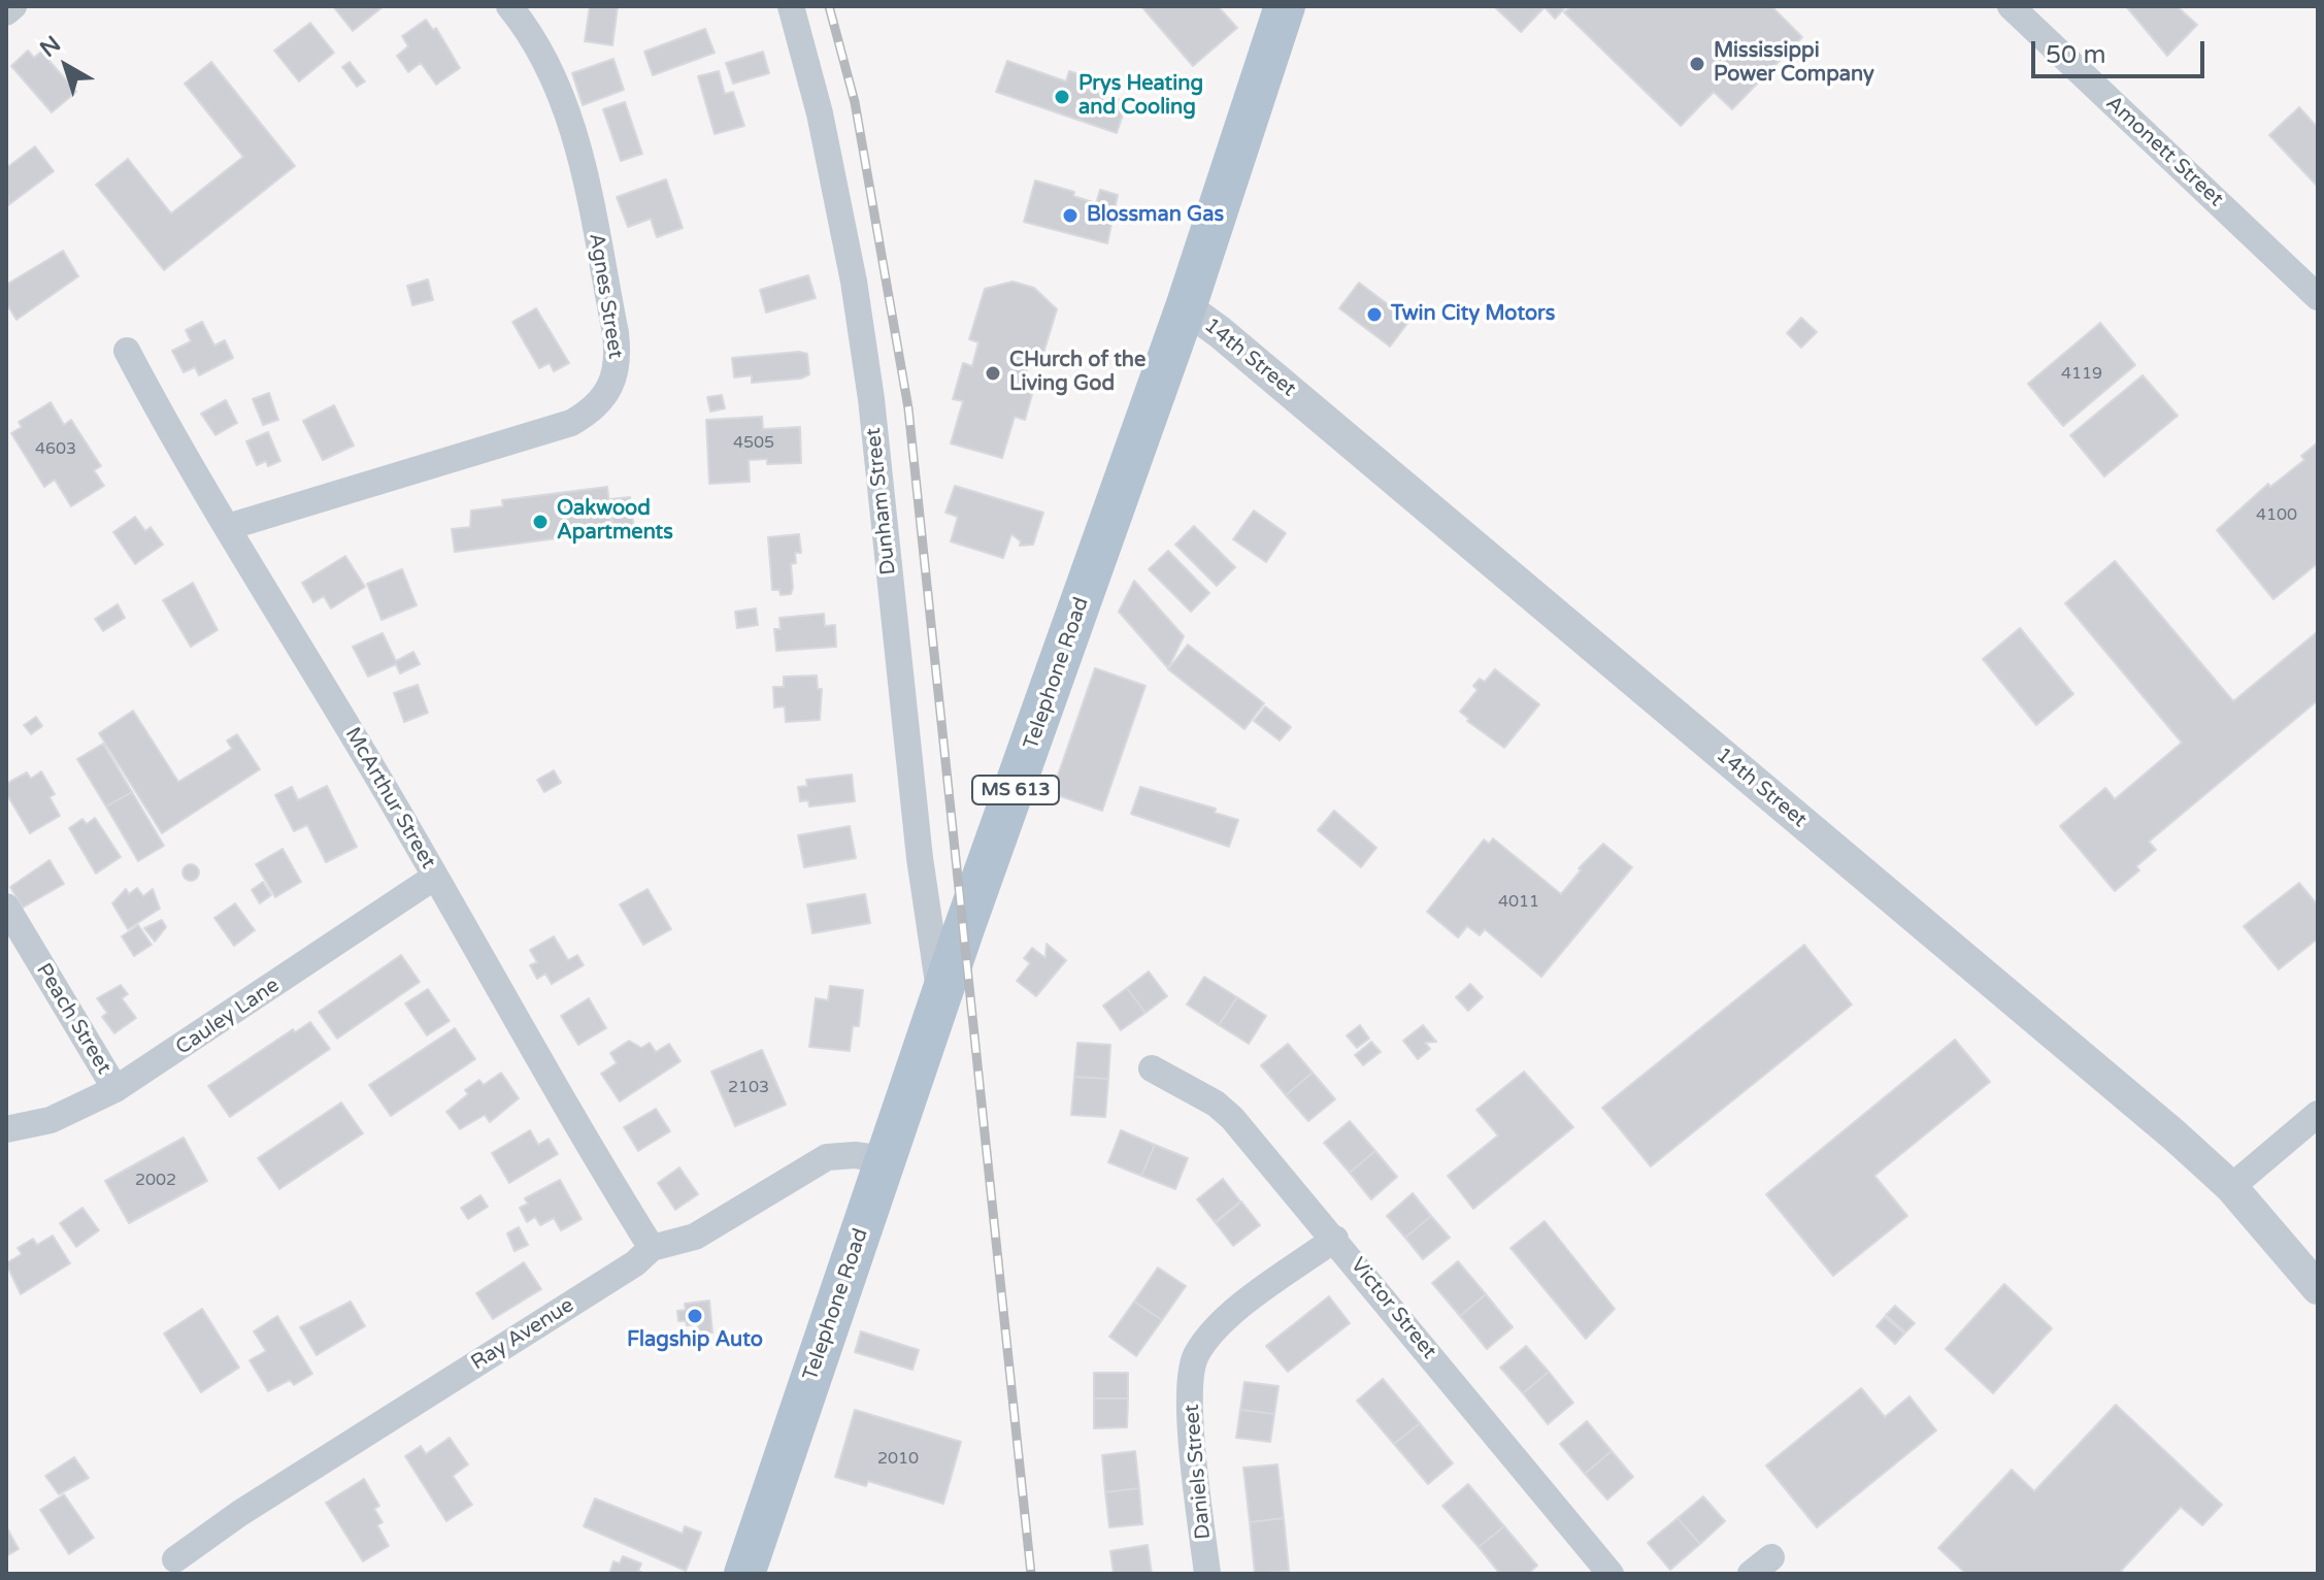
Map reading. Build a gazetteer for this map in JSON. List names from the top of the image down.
{
  "streets": {
    "main road": ["Telephone Road", "MS 613"],
    "street": [
      "Amonett Street",
      "Agnes Street",
      "14th Street",
      "Dunham Street",
      "McArthur Street",
      "Cauley Lane",
      "Peach Street",
      "Victor Street",
      "Ray Avenue",
      "Daniels Street"
    ]
  },
  "crossings": [
    ["Agnes Street", "McArthur Street"],
    ["14th Street", "Telephone Road"],
    ["Dunham Street", "Telephone Road"],
    ["Telephone Road", "Ray Avenue"],
    ["McArthur Street", "Cauley Lane"],
    ["McArthur Street", "Ray Avenue"],
    ["Cauley Lane", "Peach Street"],
    ["Victor Street", "Daniels Street"]
  ],
  "places": [
    "Mississippi Power Company",
    "Prys Heating and Cooling",
    "Blossman Gas",
    "Twin City Motors",
    "CHurch of the Living God",
    "Oakwood Apartments",
    "Flagship Auto"
  ],
  "house_numbers": [
    "4119",
    "4505",
    "4603",
    "4100",
    "4011",
    "2103",
    "2002",
    "2010"
  ],
  "scale_bar": "50 m",
  "north": "top left"
}
